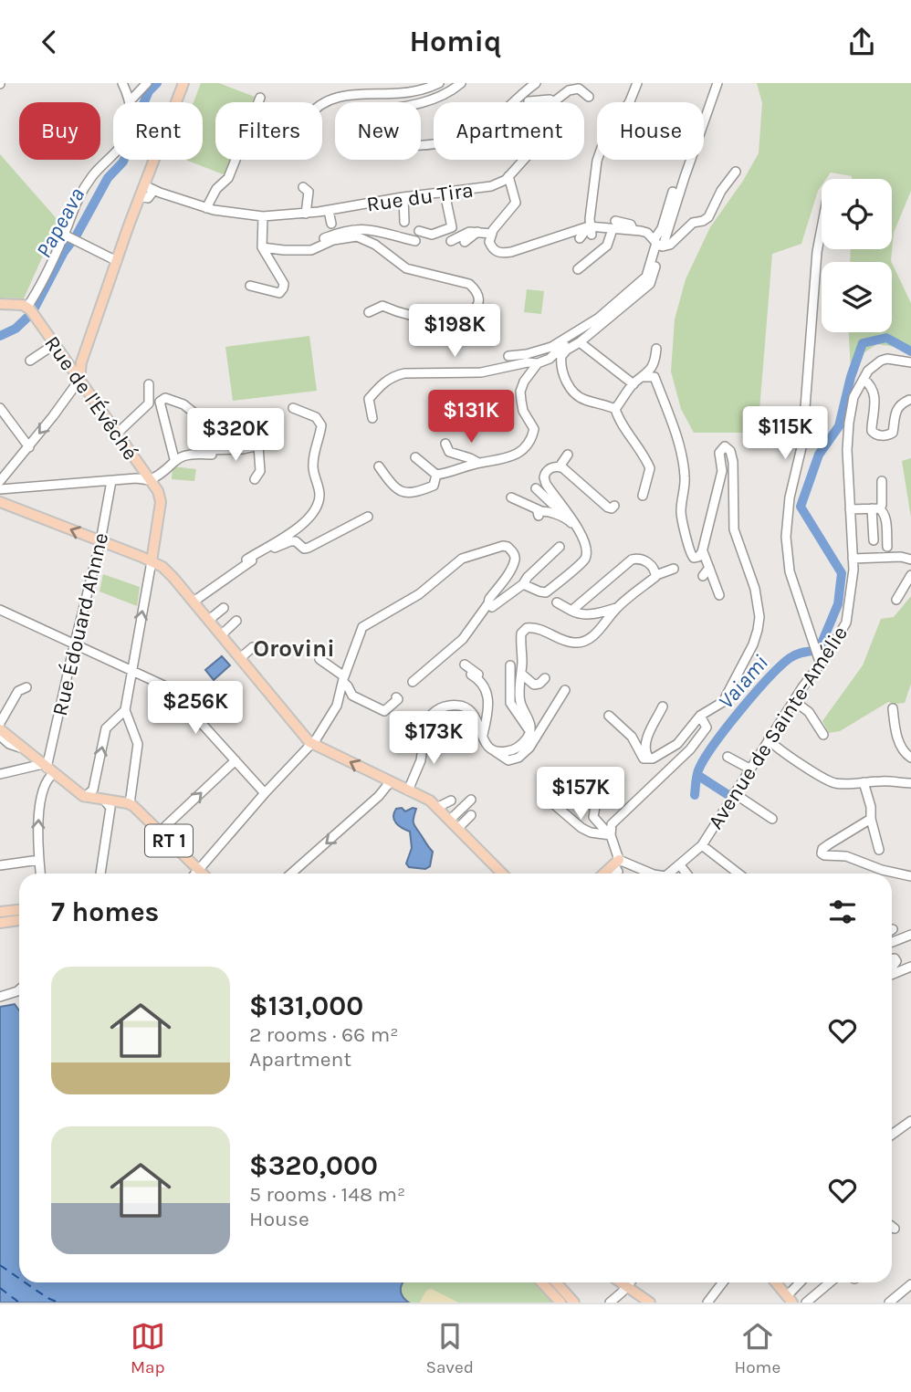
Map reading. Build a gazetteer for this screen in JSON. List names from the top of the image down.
{
  "streets": {
    "main road": ["Rue de l'Évêché", "RT 1"],
    "street": ["Rue du Tira", "Rue Édouard Ahnne", "Avenue de Sainte-Amélie"]
  },
  "districts": ["Orovini"],
  "water": ["Papeava", "Vaiami"],
  "page": {
    "header": "Homiq",
    "chip": [
      "Buy",
      "Rent",
      "Filters",
      "New",
      "Apartment",
      "House"
    ],
    "price": [
      "$198K",
      "$131K",
      "$115K",
      "$320K",
      "$256K",
      "$173K",
      "$157K"
    ],
    "heading": "7 homes",
    "list": [
      {
        "name": "$131,000",
        "note": "2 rooms · 66 m² · Apartment"
      },
      {
        "name": "$320,000",
        "note": "5 rooms · 148 m² · House"
      }
    ],
    "tabs": ["Map", "Saved", "Home"]
  }
}
